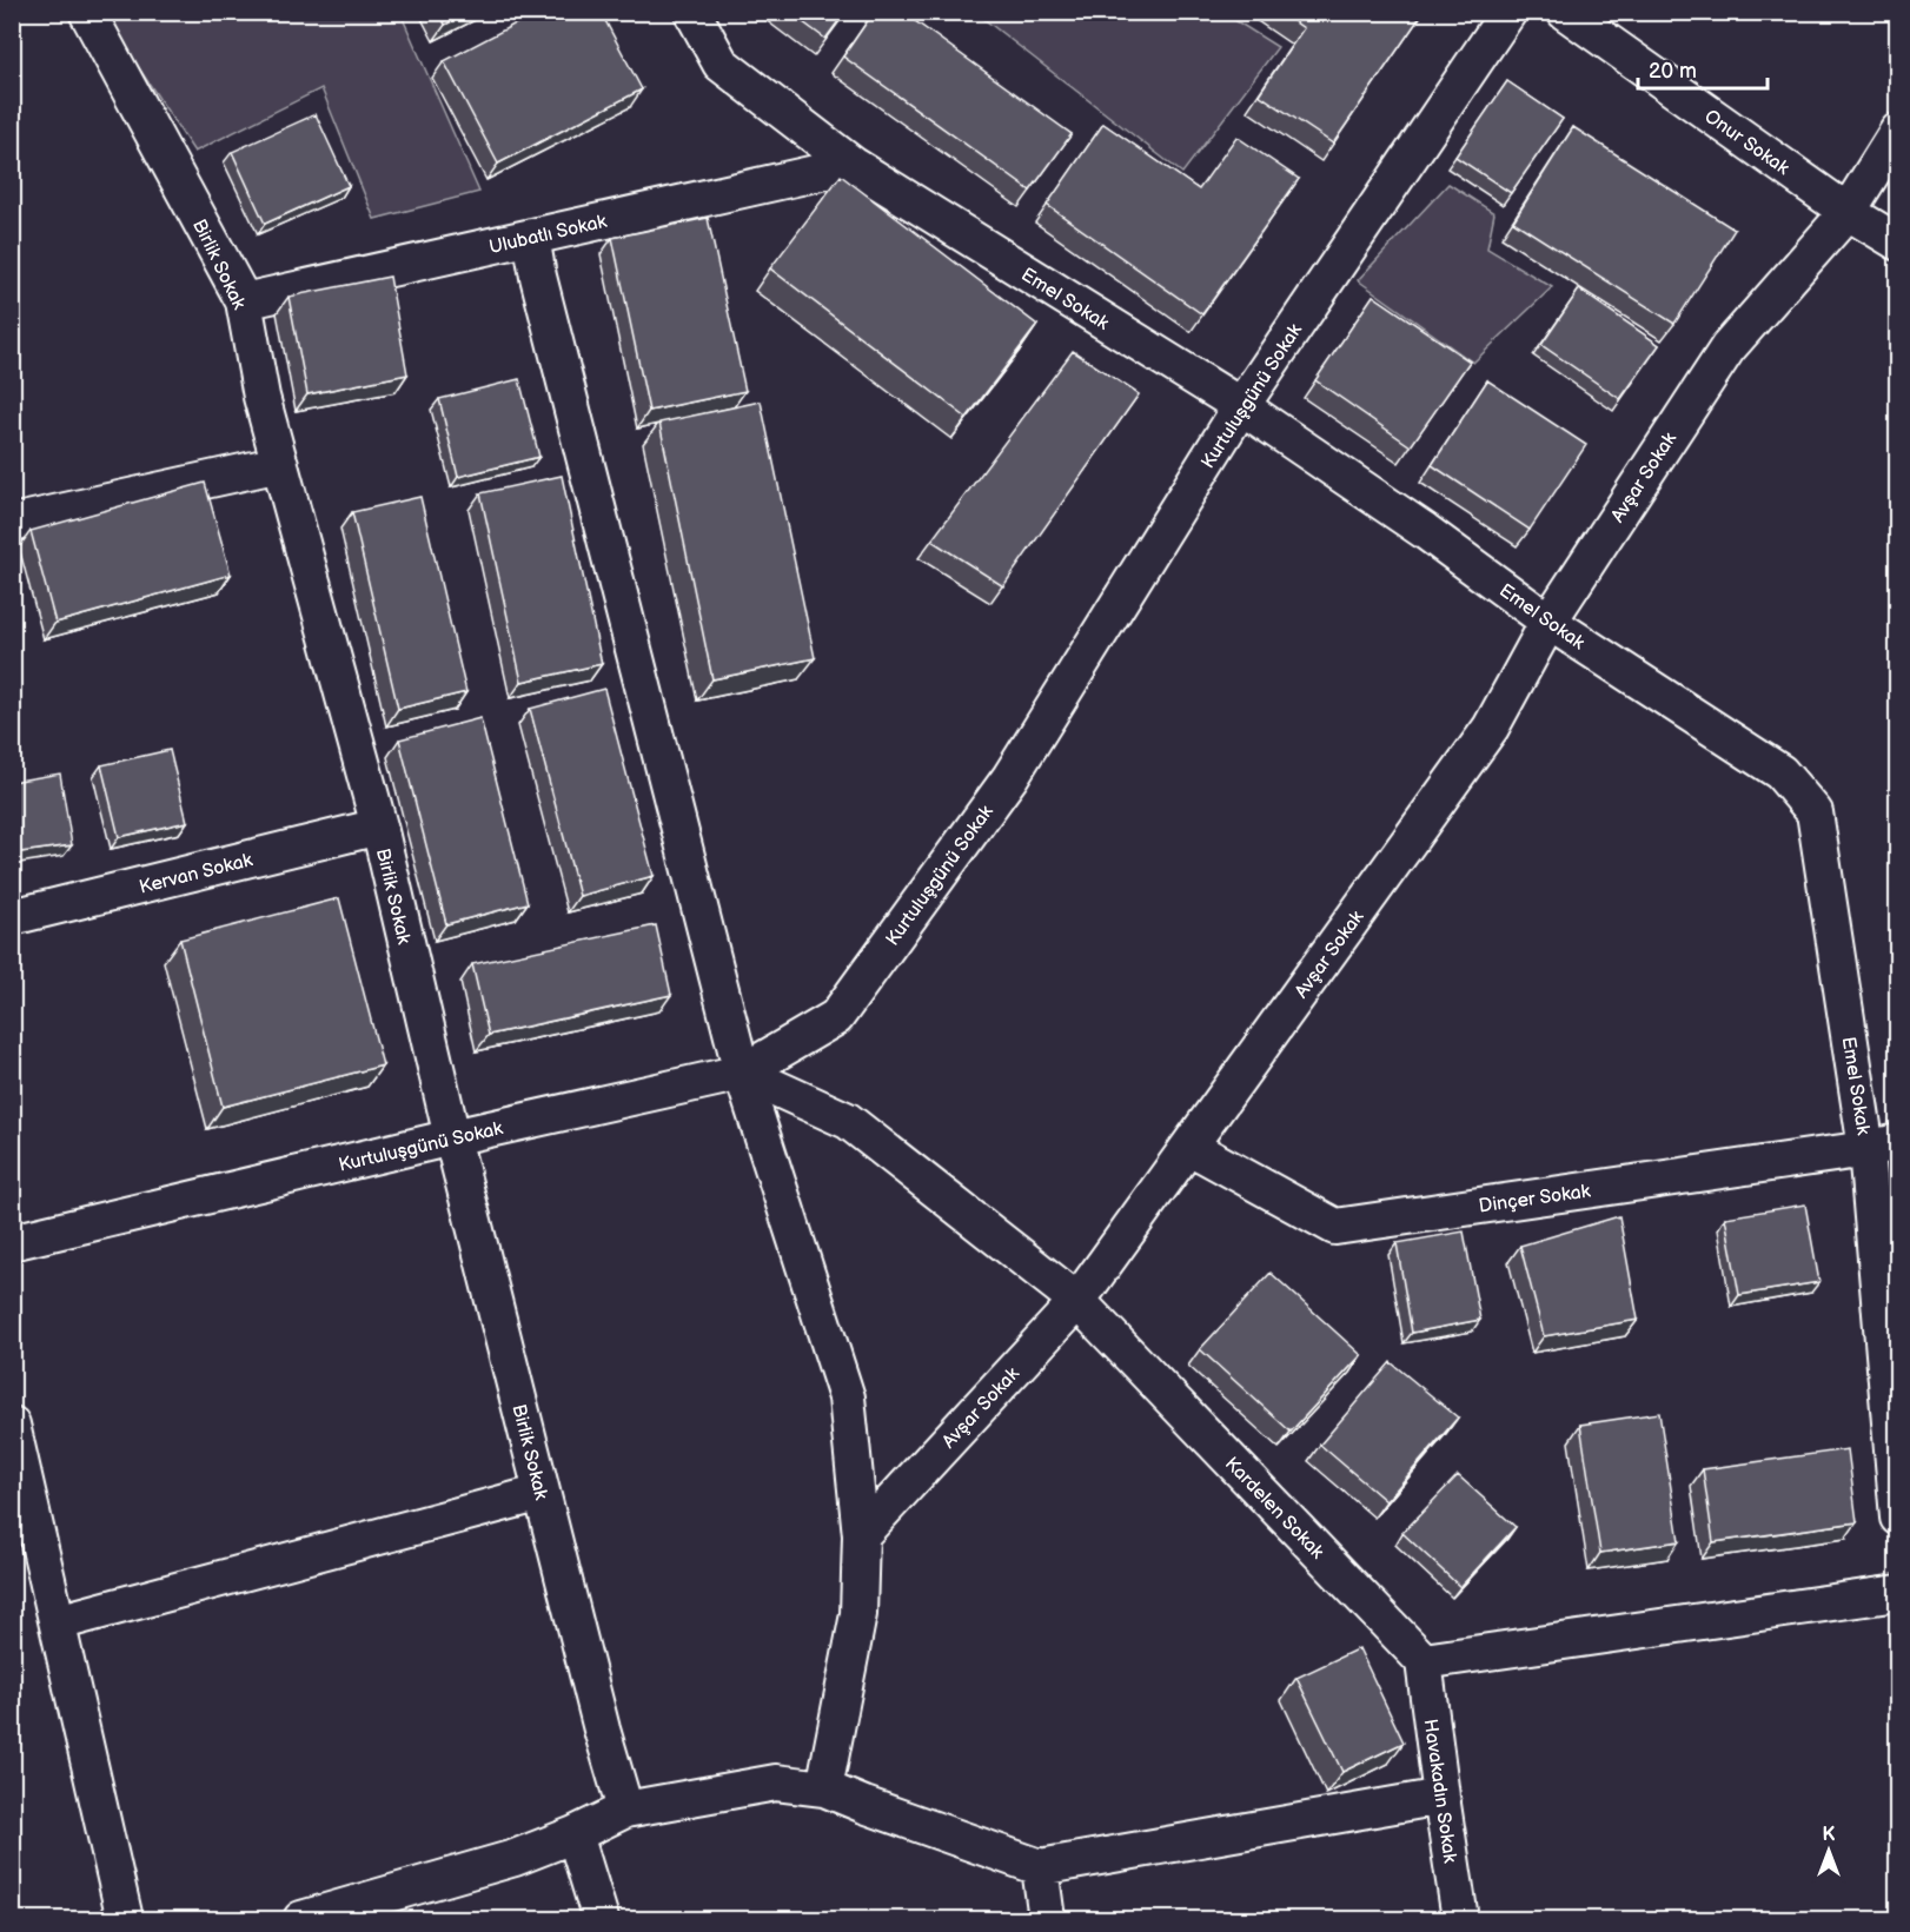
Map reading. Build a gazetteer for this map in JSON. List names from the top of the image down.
{
  "streets": {
    "street": [
      "Onur Sokak",
      "Ulubatlı Sokak",
      "Birlik Sokak",
      "Emel Sokak",
      "Kurtuluşgünü Sokak",
      "Avşar Sokak",
      "Kervan Sokak",
      "Dinçer Sokak",
      "Kardelen Sokak",
      "Havakadın Sokak"
    ]
  },
  "crossings": [
    ["Onur Sokak", "Avşar Sokak"],
    ["Ulubatlı Sokak", "Birlik Sokak"],
    ["Ulubatlı Sokak", "Emel Sokak"],
    ["Birlik Sokak", "Kurtuluşgünü Sokak"],
    ["Birlik Sokak", "Kervan Sokak"],
    ["Emel Sokak", "Kurtuluşgünü Sokak"],
    ["Emel Sokak", "Avşar Sokak"],
    ["Emel Sokak", "Dinçer Sokak"],
    ["Kurtuluşgünü Sokak", "Kardelen Sokak"],
    ["Avşar Sokak", "Dinçer Sokak"],
    ["Avşar Sokak", "Kardelen Sokak"],
    ["Kardelen Sokak", "Havakadın Sokak"]
  ],
  "scale_bar": "20 m",
  "north": "top"
}
